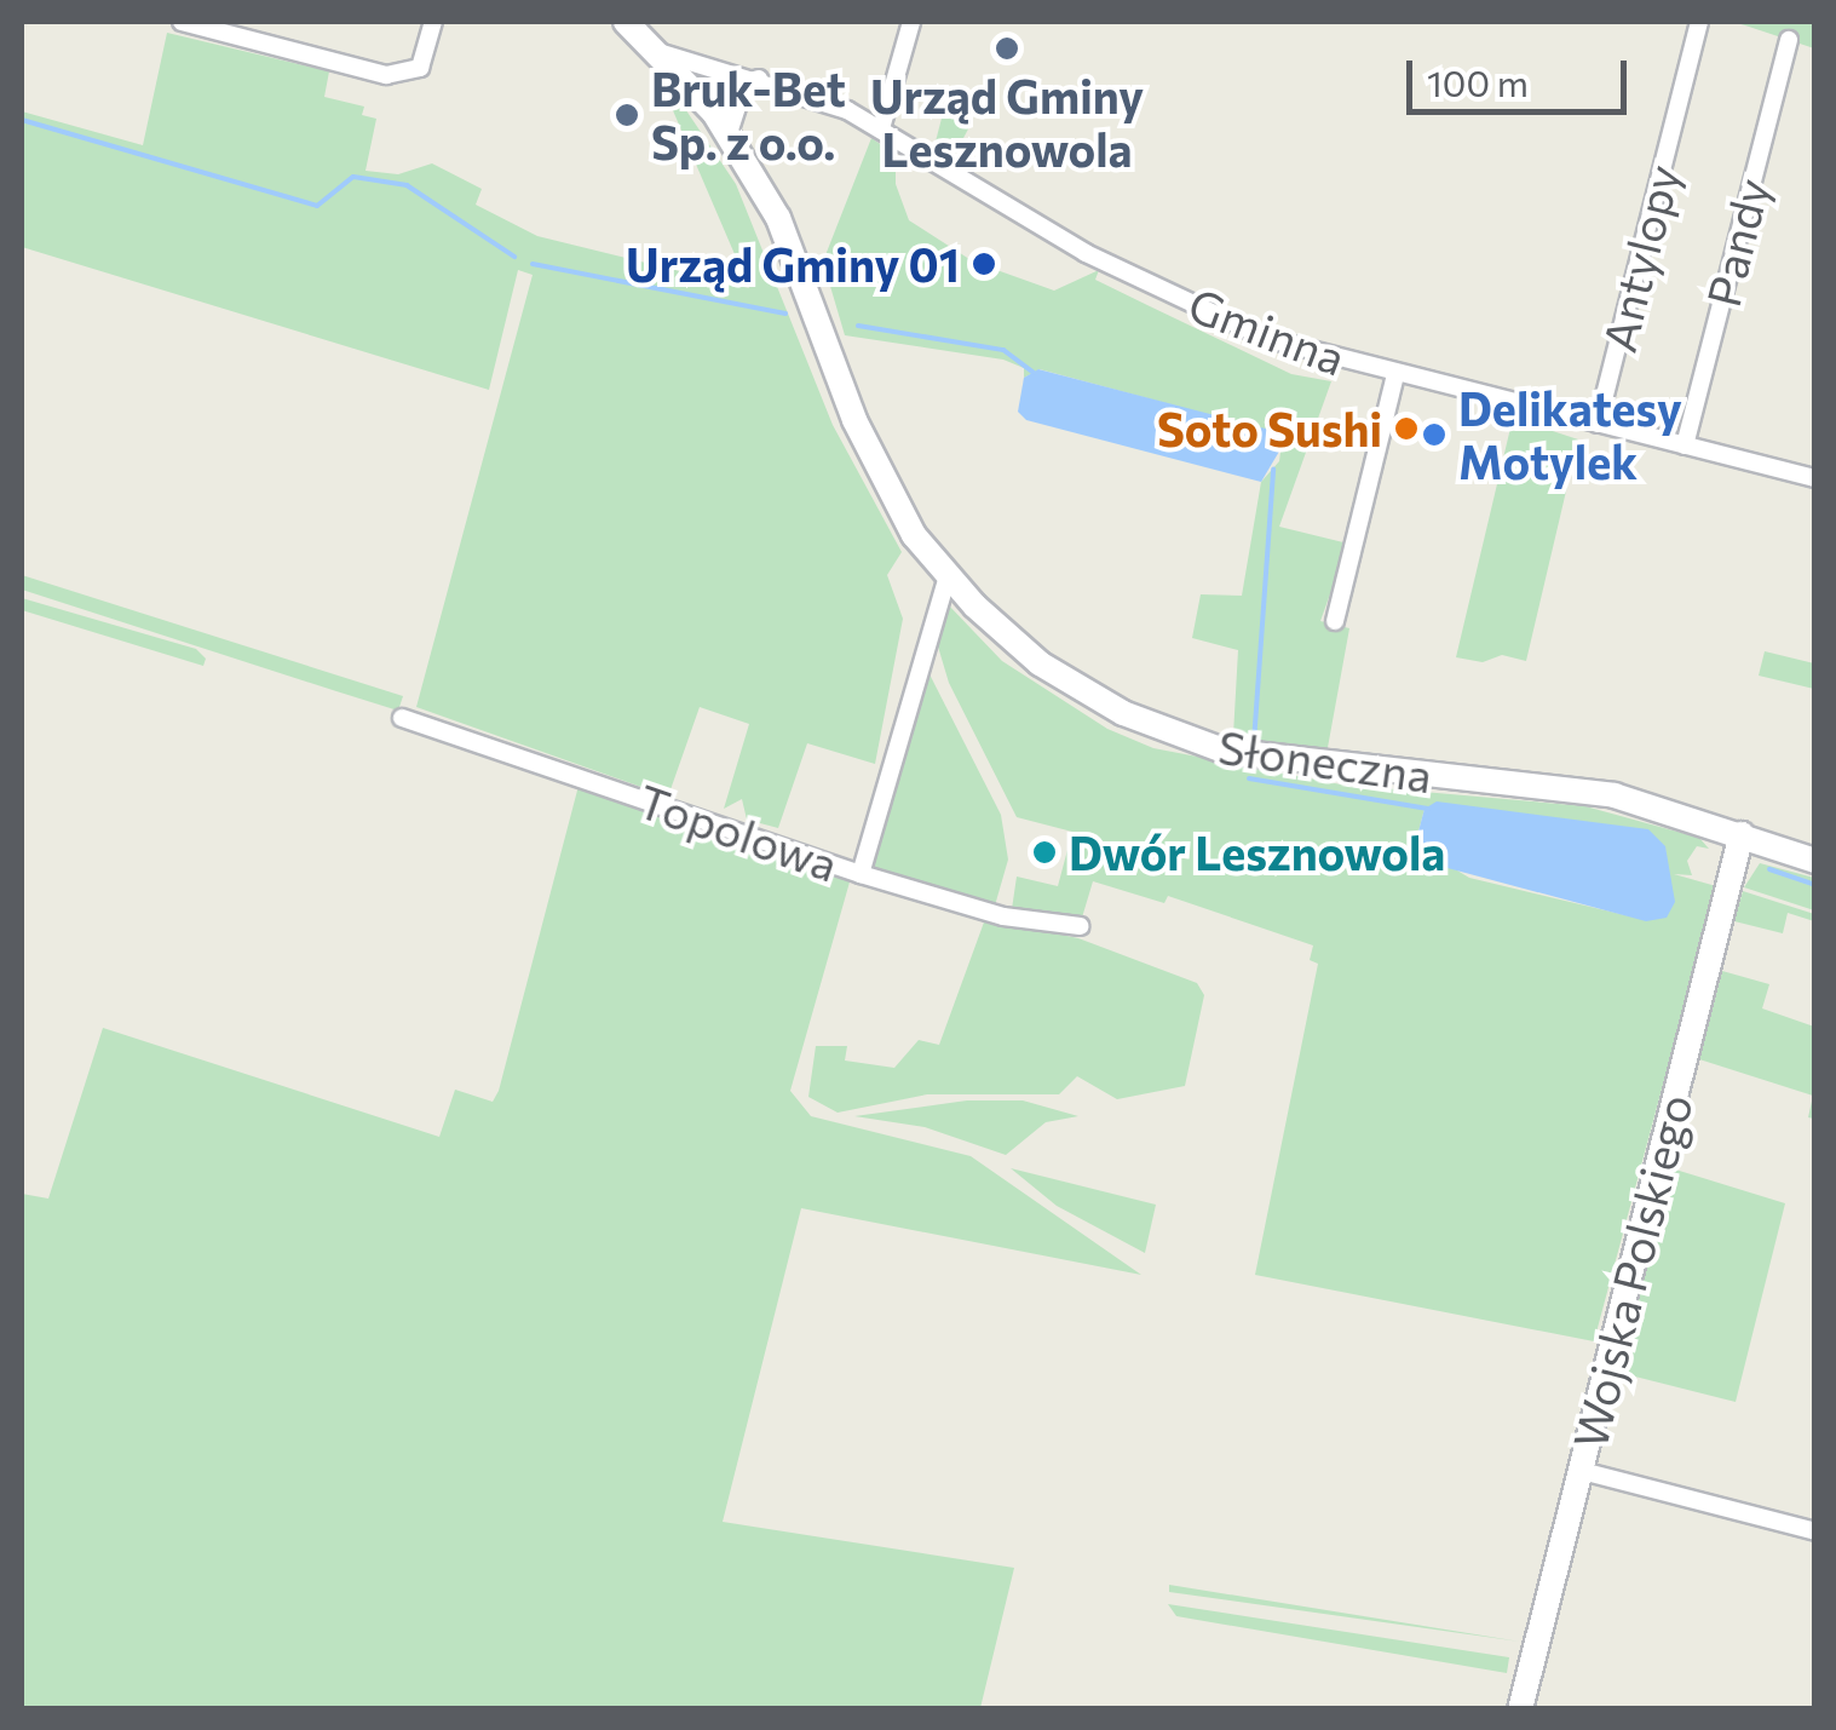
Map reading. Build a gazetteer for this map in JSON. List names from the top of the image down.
{
  "streets": {
    "main road": ["Słoneczna", "Wojska Polskiego"],
    "street": [
      "Pandy",
      "Antylopy",
      "Gminna",
      "Topolowa"
    ]
  },
  "crossings": [
    ["Pandy", "Gminna"],
    ["Antylopy", "Gminna"],
    ["Gminna", "Słoneczna"],
    ["Słoneczna", "Wojska Polskiego"]
  ],
  "places": [
    "Urząd Gminy Lesznowola",
    "Bruk-Bet Sp. z o.o.",
    "Urząd Gminy 01",
    "Soto Sushi",
    "Delikatesy Motylek",
    "Dwór Lesznowola"
  ],
  "scale_bar": "100 m"
}
